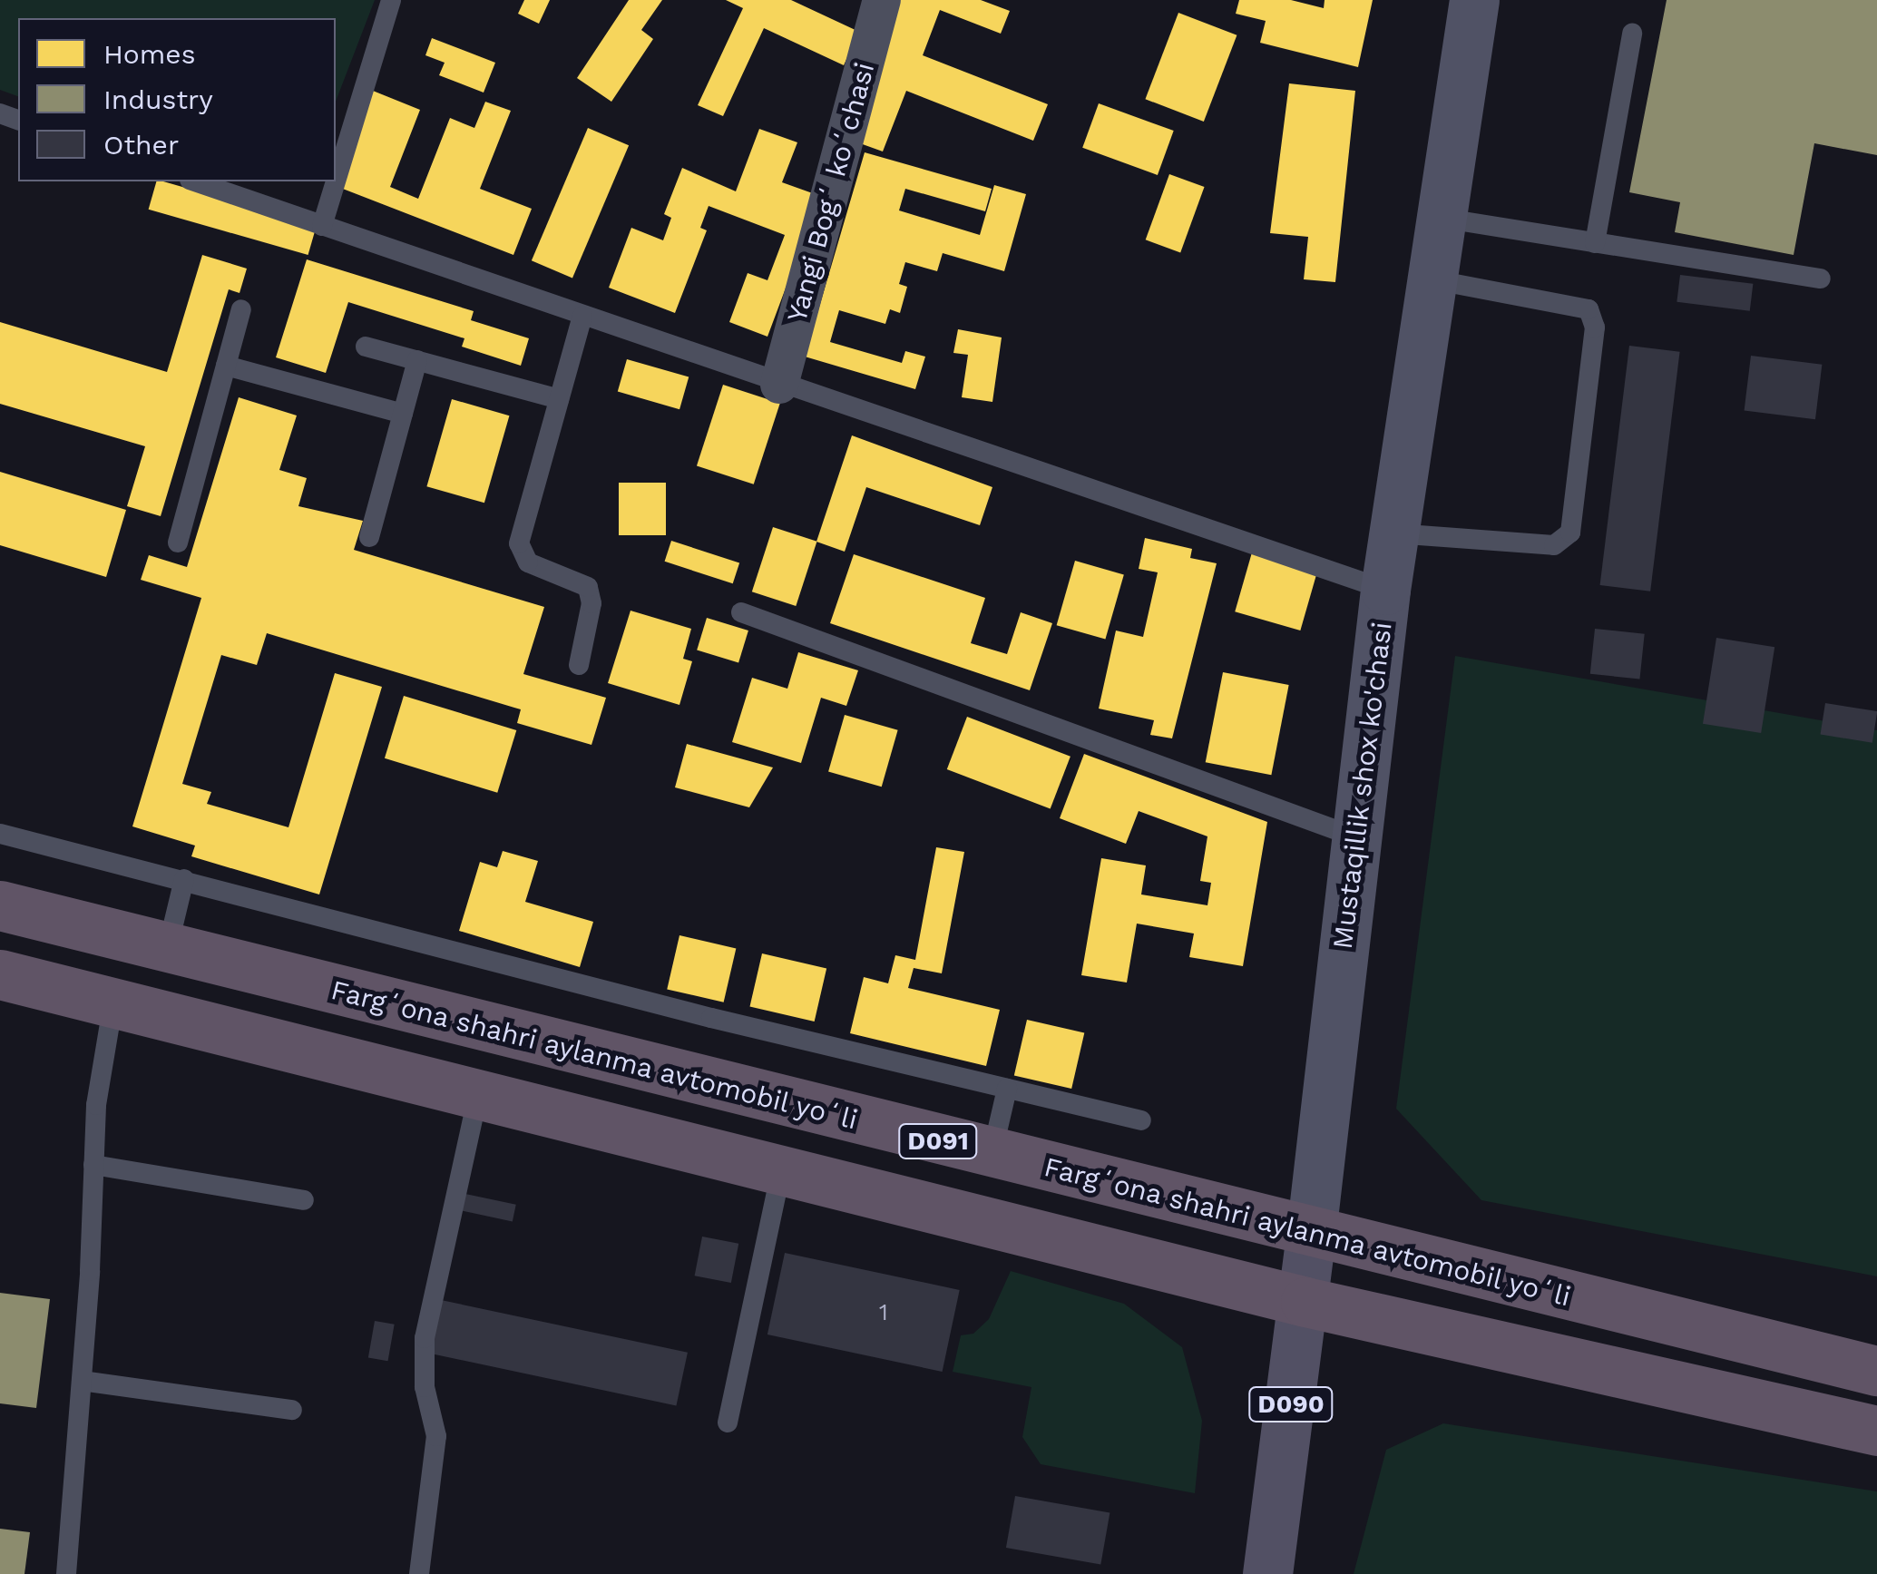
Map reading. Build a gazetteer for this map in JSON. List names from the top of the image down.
{
  "streets": {
    "highway": ["Fargʻona shahri aylanma avtomobil yoʻli", "D091"],
    "main road": ["Mustaqillik shox ko'chasi", "D090"],
    "street": ["Yangi Bogʻ koʻchasi"]
  },
  "crossings": [
    ["Mustaqillik shox ko'chasi", "Fargʻona shahri aylanma avtomobil yoʻli"],
    ["Mustaqillik shox ko'chasi", "D091"]
  ],
  "house_numbers": ["1"],
  "legend": ["Homes", "Industry", "Other"]
}
